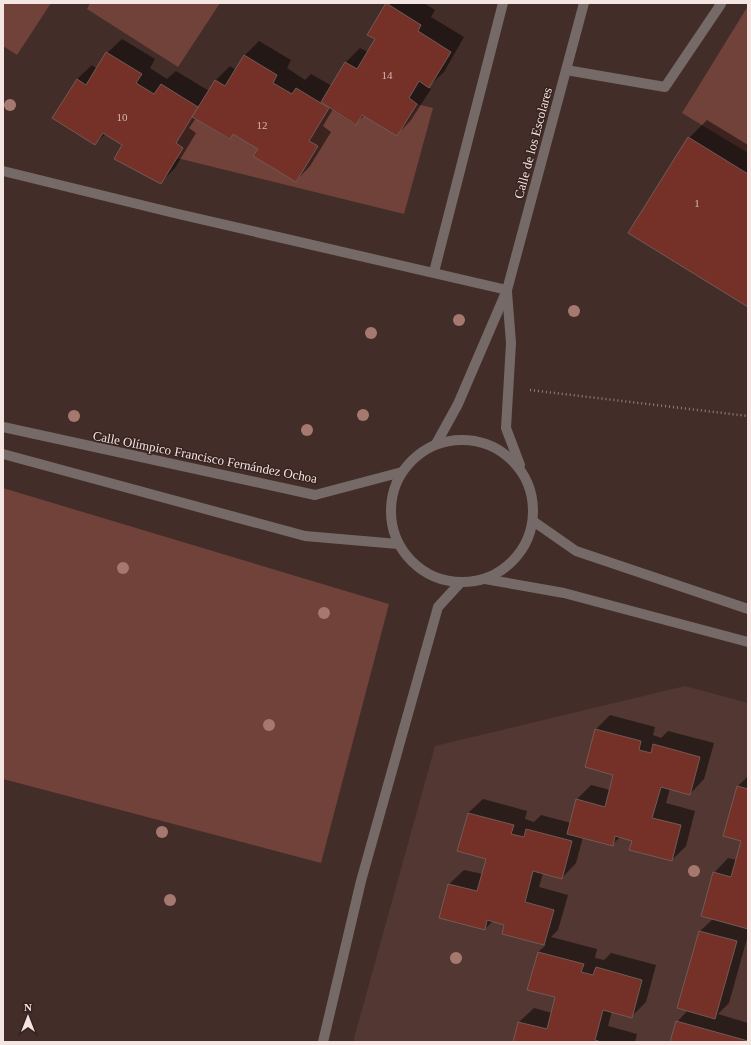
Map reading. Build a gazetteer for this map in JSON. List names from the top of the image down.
{
  "streets": {
    "street": ["Calle de los Escolares", "Calle Olímpico Francisco Fernández Ochoa"]
  },
  "crossings": [
    ["Calle de los Escolares", "Calle Olímpico Francisco Fernández Ochoa"]
  ],
  "house_numbers": [
    "14",
    "10",
    "12",
    "1"
  ],
  "north": "top"
}
